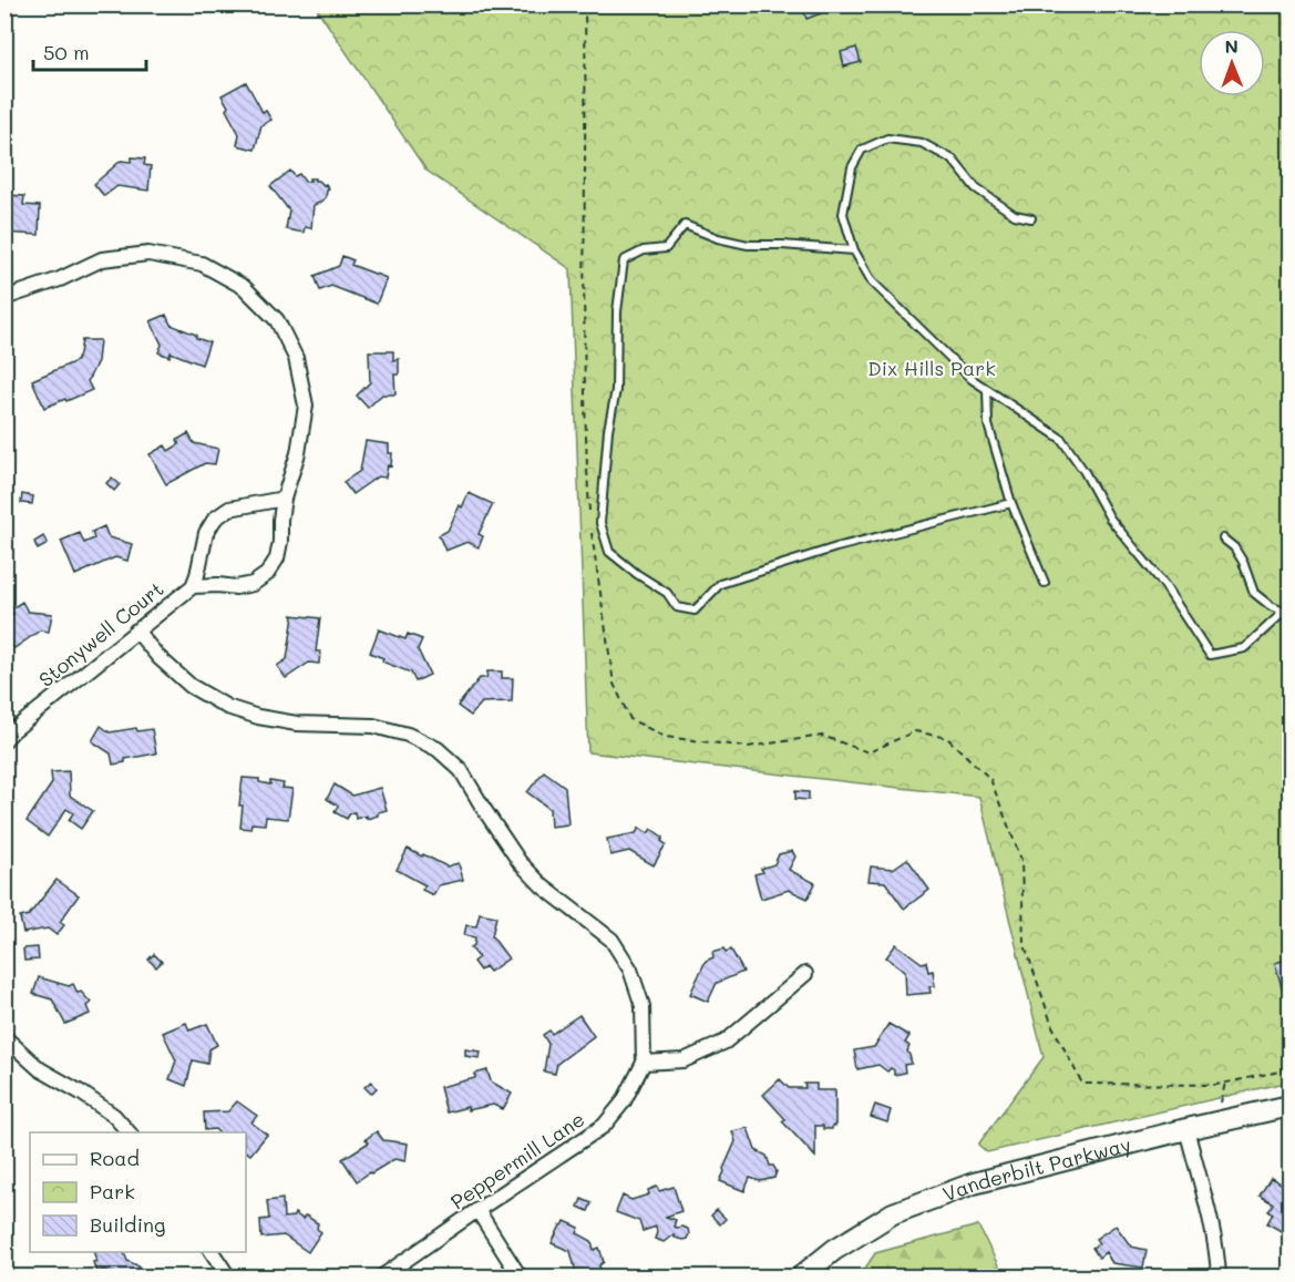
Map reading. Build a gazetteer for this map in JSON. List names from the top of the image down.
{
  "streets": {
    "main road": ["Vanderbilt Parkway"],
    "street": ["Stonywell Court", "Peppermill Lane"]
  },
  "crossings": [
    ["Stonywell Court", "Peppermill Lane"]
  ],
  "parks": ["Dix Hills Park"],
  "legend": ["Road", "Park", "Building"],
  "scale_bar": "50 m",
  "north": "top"
}
